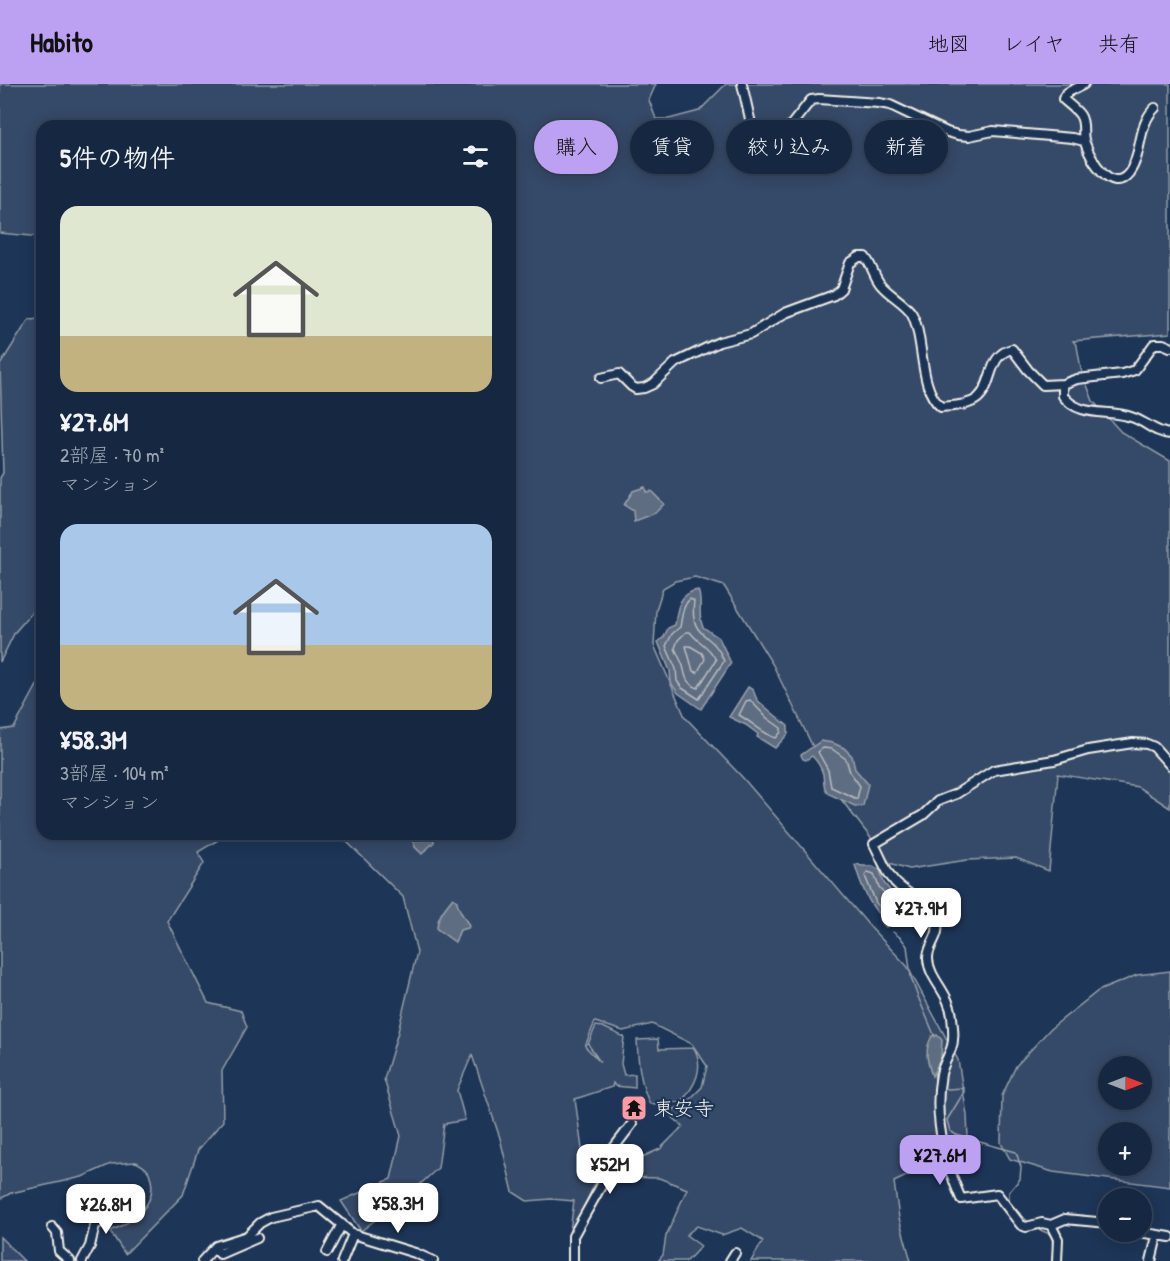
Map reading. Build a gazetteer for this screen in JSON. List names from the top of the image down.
{
  "places": {
    "temple": ["東安寺"]
  },
  "north": "right",
  "page": {
    "header": "Habito",
    "nav": ["地図", "レイヤ", "共有"],
    "chip": [
      "購入",
      "賃貸",
      "絞り込み",
      "新着"
    ],
    "heading": "5件の物件",
    "list": [
      {
        "name": "¥27.6M",
        "note": "2部屋 · 70 m² · マンション"
      },
      {
        "name": "¥58.3M",
        "note": "3部屋 · 104 m² · マンション"
      }
    ],
    "price": [
      "¥27.9M",
      "¥27.6M",
      "¥52M",
      "¥58.3M",
      "¥26.8M"
    ],
    "map_buttons": ["+", "−"]
  }
}
